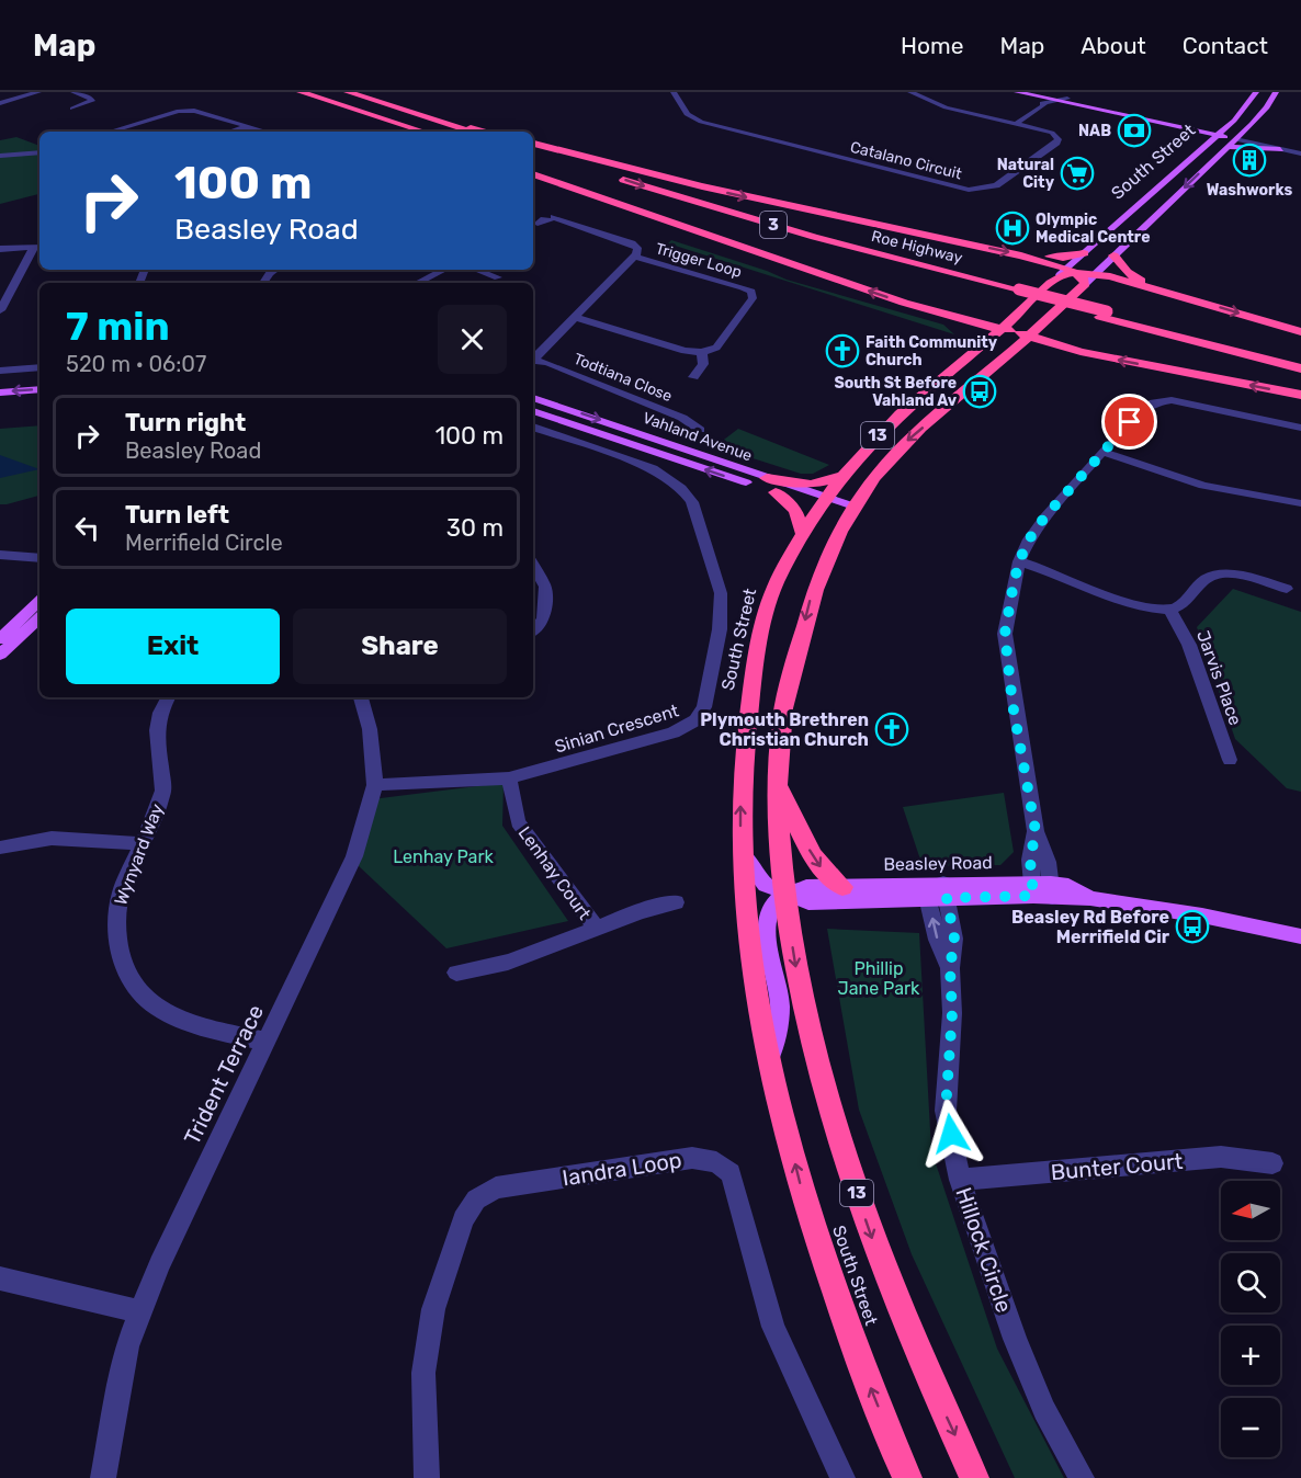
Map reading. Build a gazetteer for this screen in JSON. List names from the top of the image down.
{
  "streets": {
    "highway": [
      "South Street",
      "3",
      "Roe Highway",
      "13"
    ],
    "main road": ["Vahland Avenue", "Beasley Road"],
    "street": [
      "Catalano Circuit",
      "Trigger Loop",
      "Todtiana Close",
      "Jarvis Place",
      "Sinian Crescent",
      "Wynyard Way",
      "Lenhay Court",
      "Trident Terrace",
      "Bunter Court",
      "Iandra Loop",
      "Hillock Circle"
    ]
  },
  "crossings": [
    ["South Street", "13"],
    ["South Street", "Vahland Avenue"],
    ["South Street", "Beasley Road"],
    ["Sinian Crescent", "Lenhay Court"],
    ["Sinian Crescent", "Trident Terrace"],
    ["Wynyard Way", "Trident Terrace"],
    ["Beasley Road", "Hillock Circle"],
    ["Bunter Court", "Hillock Circle"]
  ],
  "parks": ["Lenhay Park", "Phillip Jane Park"],
  "places": {
    "bank": ["NAB"],
    "building": ["Washworks"],
    "supermarket": ["Natural City"],
    "hospital": ["Olympic Medical Centre"],
    "church": ["Faith Community Church", "Plymouth Brethren Christian Church"],
    "bus stop": ["South St Before Vahland Av", "Beasley Rd Before Merrifield Cir"]
  },
  "north": "left",
  "page": {
    "header": "Map",
    "nav": [
      "Home",
      "Map",
      "About",
      "Contact"
    ],
    "turn": ["100 m", "Beasley Road"],
    "heading": ["7 min", "520 m · 06:07"],
    "list": [
      {
        "name": "Turn right",
        "note": "Beasley Road",
        "value": "100 m"
      },
      {
        "name": "Turn left",
        "note": "Merrifield Circle",
        "value": "30 m"
      }
    ],
    "buttons": ["Exit", "Share"],
    "map_buttons": ["+", "−"]
  }
}
